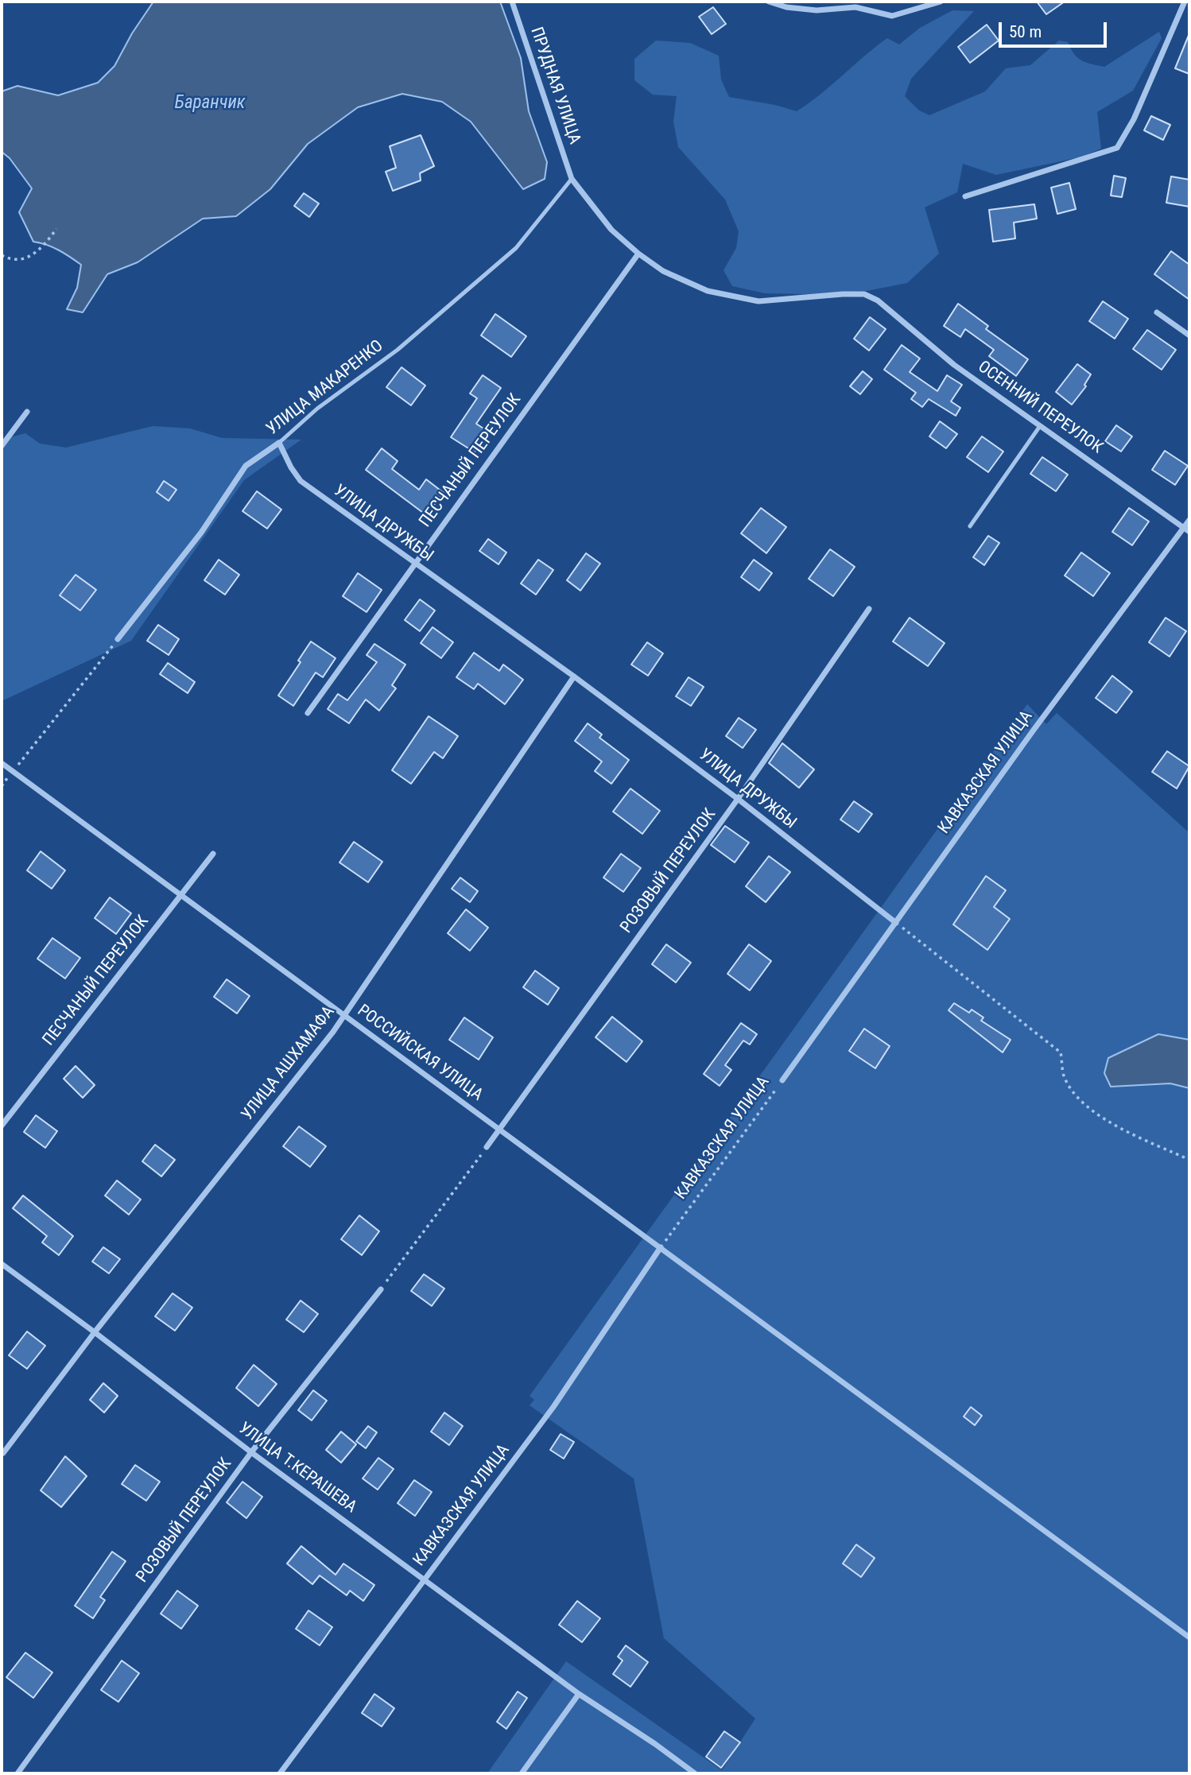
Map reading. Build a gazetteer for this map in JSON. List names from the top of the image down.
{
  "streets": {
    "street": [
      "ПРУДНАЯ УЛИЦА",
      "УЛИЦА МАКАРЕНКО",
      "ОСЕННИЙ ПЕРЕУЛОК",
      "ПЕСЧАНЫЙ ПЕРЕУЛОК",
      "УЛИЦА ДРУЖБЫ",
      "КАВКАЗCКАЯ УЛИЦА",
      "РОЗОВЫЙ ПЕРЕУЛОК",
      "РОССИЙСКАЯ УЛИЦА",
      "УЛИЦА АШХАМАФА",
      "УЛИЦА Т.КЕРАШЕВА"
    ]
  },
  "crossings": [
    ["ПРУДНАЯ УЛИЦА", "УЛИЦА МАКАРЕНКО"],
    ["ПРУДНАЯ УЛИЦА", "ОСЕННИЙ ПЕРЕУЛОК"],
    ["ПРУДНАЯ УЛИЦА", "ПЕСЧАНЫЙ ПЕРЕУЛОК"],
    ["УЛИЦА МАКАРЕНКО", "УЛИЦА ДРУЖБЫ"],
    ["ОСЕННИЙ ПЕРЕУЛОК", "КАВКАЗCКАЯ УЛИЦА"],
    ["ПЕСЧАНЫЙ ПЕРЕУЛОК", "УЛИЦА ДРУЖБЫ"],
    ["ПЕСЧАНЫЙ ПЕРЕУЛОК", "РОССИЙСКАЯ УЛИЦА"],
    ["УЛИЦА ДРУЖБЫ", "КАВКАЗCКАЯ УЛИЦА"],
    ["УЛИЦА ДРУЖБЫ", "РОЗОВЫЙ ПЕРЕУЛОК"],
    ["УЛИЦА ДРУЖБЫ", "УЛИЦА АШХАМАФА"],
    ["КАВКАЗCКАЯ УЛИЦА", "РОССИЙСКАЯ УЛИЦА"],
    ["КАВКАЗCКАЯ УЛИЦА", "УЛИЦА Т.КЕРАШЕВА"],
    ["РОЗОВЫЙ ПЕРЕУЛОК", "РОССИЙСКАЯ УЛИЦА"],
    ["РОЗОВЫЙ ПЕРЕУЛОК", "УЛИЦА Т.КЕРАШЕВА"],
    ["РОССИЙСКАЯ УЛИЦА", "УЛИЦА АШХАМАФА"],
    ["УЛИЦА АШХАМАФА", "УЛИЦА Т.КЕРАШЕВА"]
  ],
  "water": ["Баранчик"],
  "scale_bar": "50 m"
}
